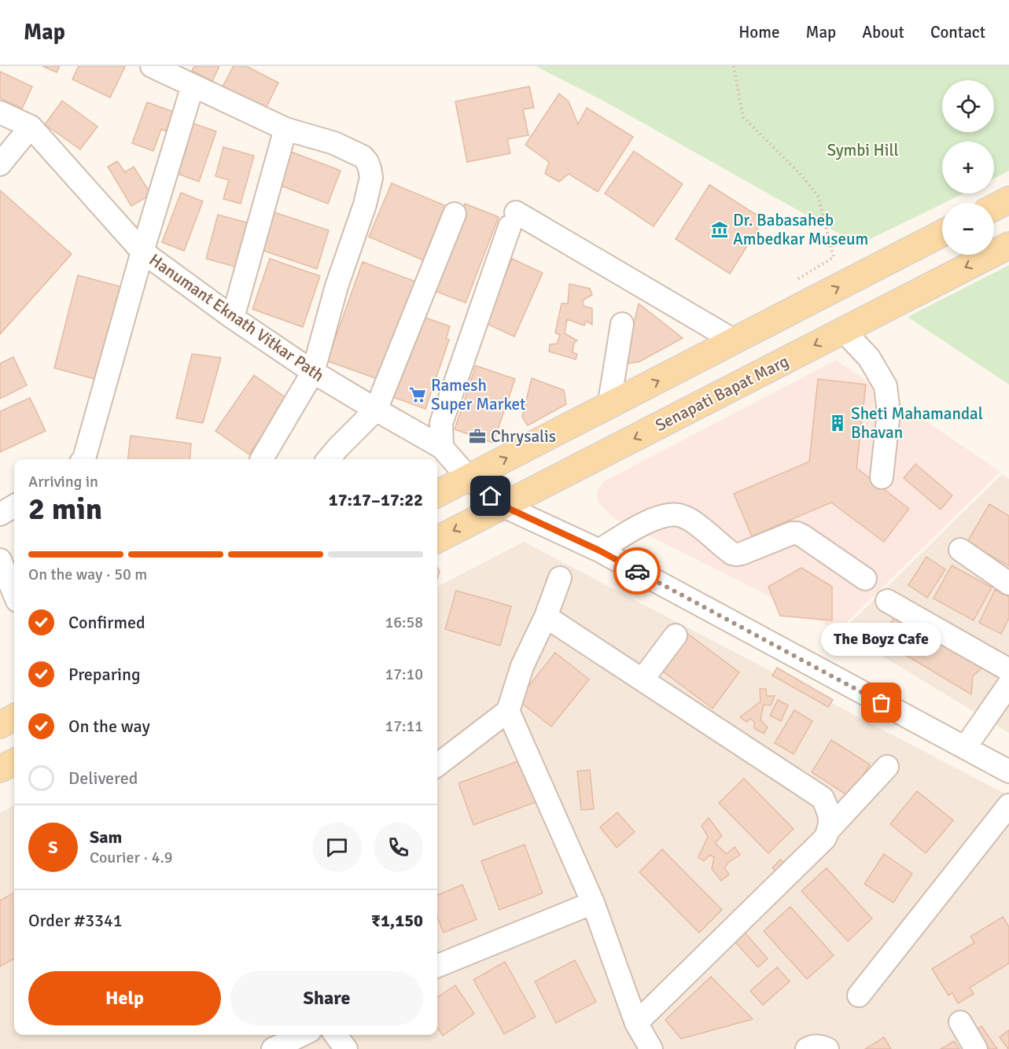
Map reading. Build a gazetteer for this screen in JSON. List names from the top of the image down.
{
  "streets": {
    "main road": ["Senapati Bapat Marg"],
    "street": ["Hanumant Eknath Vitkar Path"]
  },
  "crossings": [
    ["Hanumant Eknath Vitkar Path", "Senapati Bapat Marg"]
  ],
  "parks": ["Symbi Hill"],
  "places": {
    "museum": ["Dr. Babasaheb Ambedkar Museum"],
    "supermarket": ["Ramesh Super Market"],
    "building": ["Sheti Mahamandal Bhavan"],
    "office": ["Chrysalis"],
    "other": ["The Boyz Cafe"]
  },
  "page": {
    "header": "Map",
    "nav": [
      "Home",
      "Map",
      "About",
      "Contact"
    ],
    "map_buttons": ["+", "−"],
    "heading": ["2 min", "Arriving in", "17:17–17:22"],
    "panel": [
      "Sam",
      "Courier · 4.9",
      "Order #3341",
      "₹1,150"
    ],
    "bar": "On the way · 50 m",
    "list": [
      ["Confirmed", "16:58"],
      ["Preparing", "17:10"],
      ["On the way", "17:11"],
      "Delivered"
    ],
    "bubble": "The Boyz Cafe",
    "round": "S",
    "buttons": ["Help", "Share"]
  }
}
